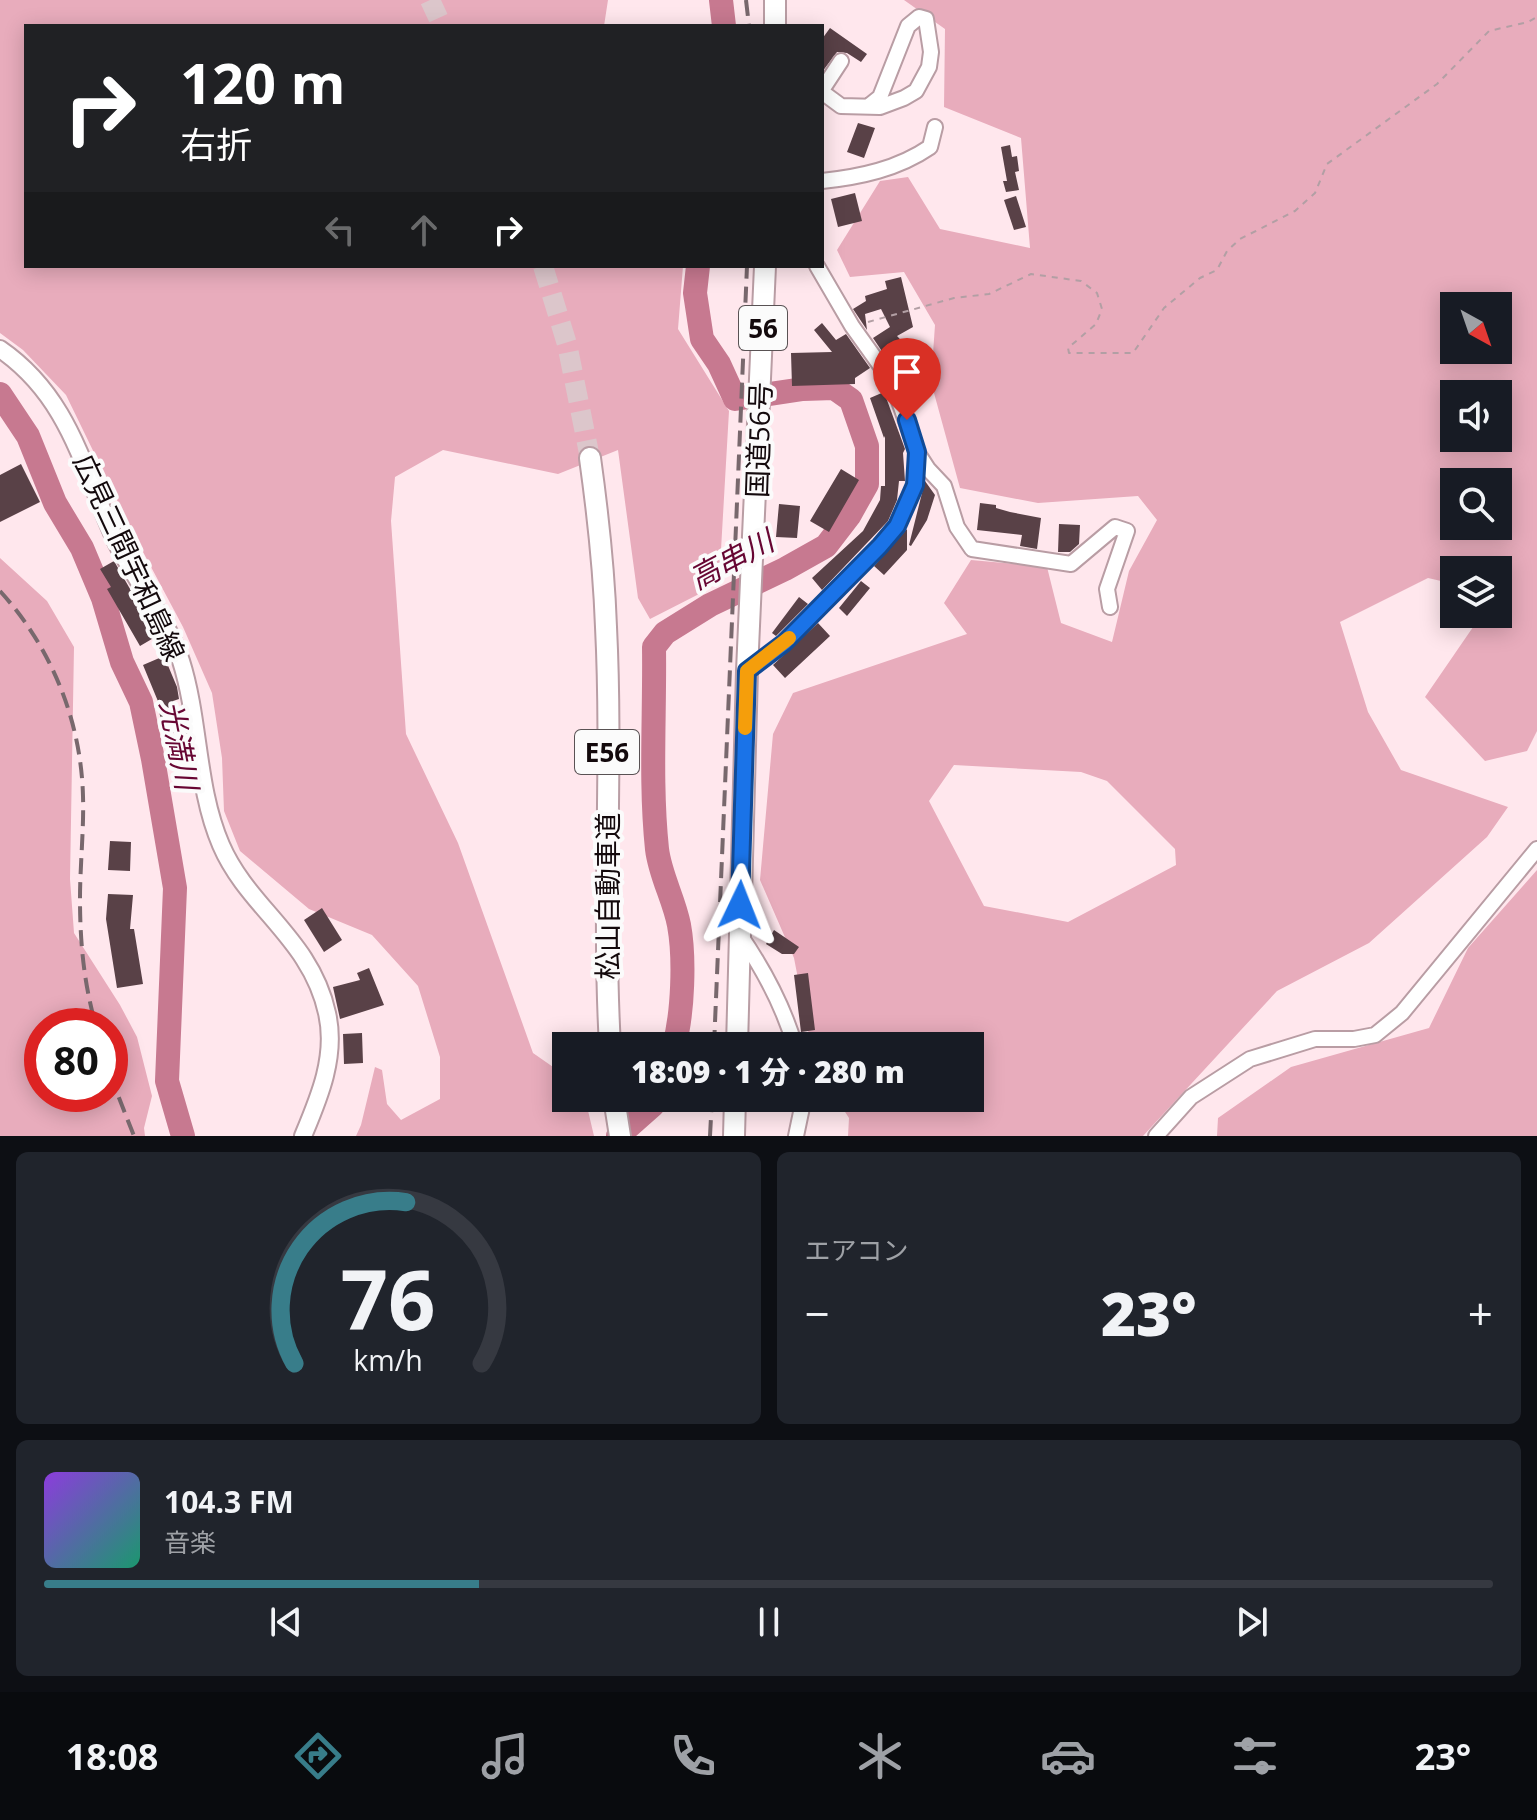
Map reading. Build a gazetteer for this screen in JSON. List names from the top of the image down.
{
  "streets": {
    "highway": [
      "56",
      "国道56号",
      "E56",
      "松山自動車道"
    ],
    "main road": ["広見三間宇和島線"]
  },
  "water": ["高串川", "光満川"],
  "north": "bottom right",
  "page": {
    "turn": ["120 m", "右折"],
    "limit": "80",
    "trip": "18:09 · 1 分 · 280 m",
    "tile": "エアコン",
    "heat": ["−", "23°", "+"],
    "song": ["104.3 FM", "音楽"],
    "tabs": ["18:08", "23°"],
    "gauge": ["76", "km/h"]
  }
}
